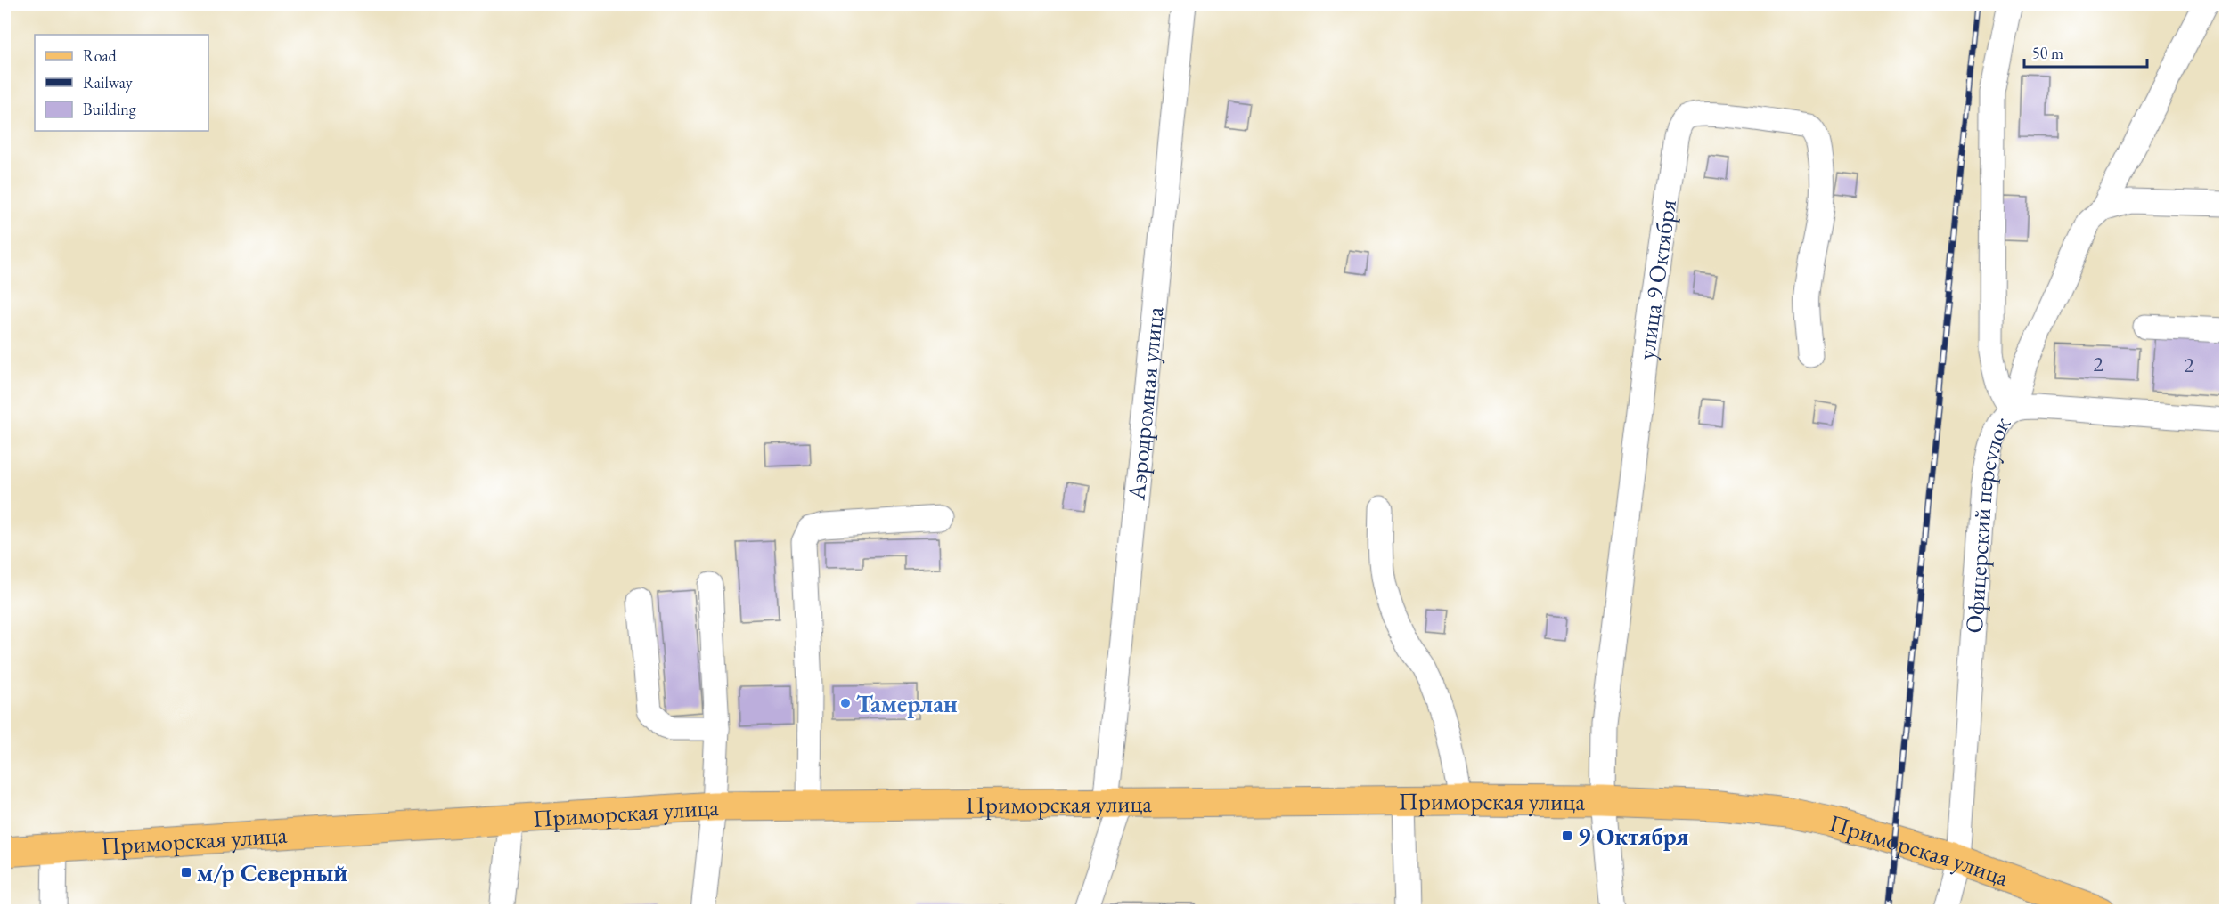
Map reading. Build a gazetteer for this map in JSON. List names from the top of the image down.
{
  "streets": {
    "main road": ["Приморская улица"],
    "street": ["улица 9 Октября", "Аэродромная улица", "Офицерский переулок"]
  },
  "crossings": [
    ["улица 9 Октября", "Приморская улица"],
    ["Аэродромная улица", "Приморская улица"],
    ["Офицерский переулок", "Приморская улица"]
  ],
  "places": {
    "other": ["Тамерлан"],
    "transit": ["9 Октября", "м/р Северный"]
  },
  "house_numbers": ["2", "2"],
  "legend": ["Road", "Railway", "Building"],
  "scale_bar": "50 m"
}
